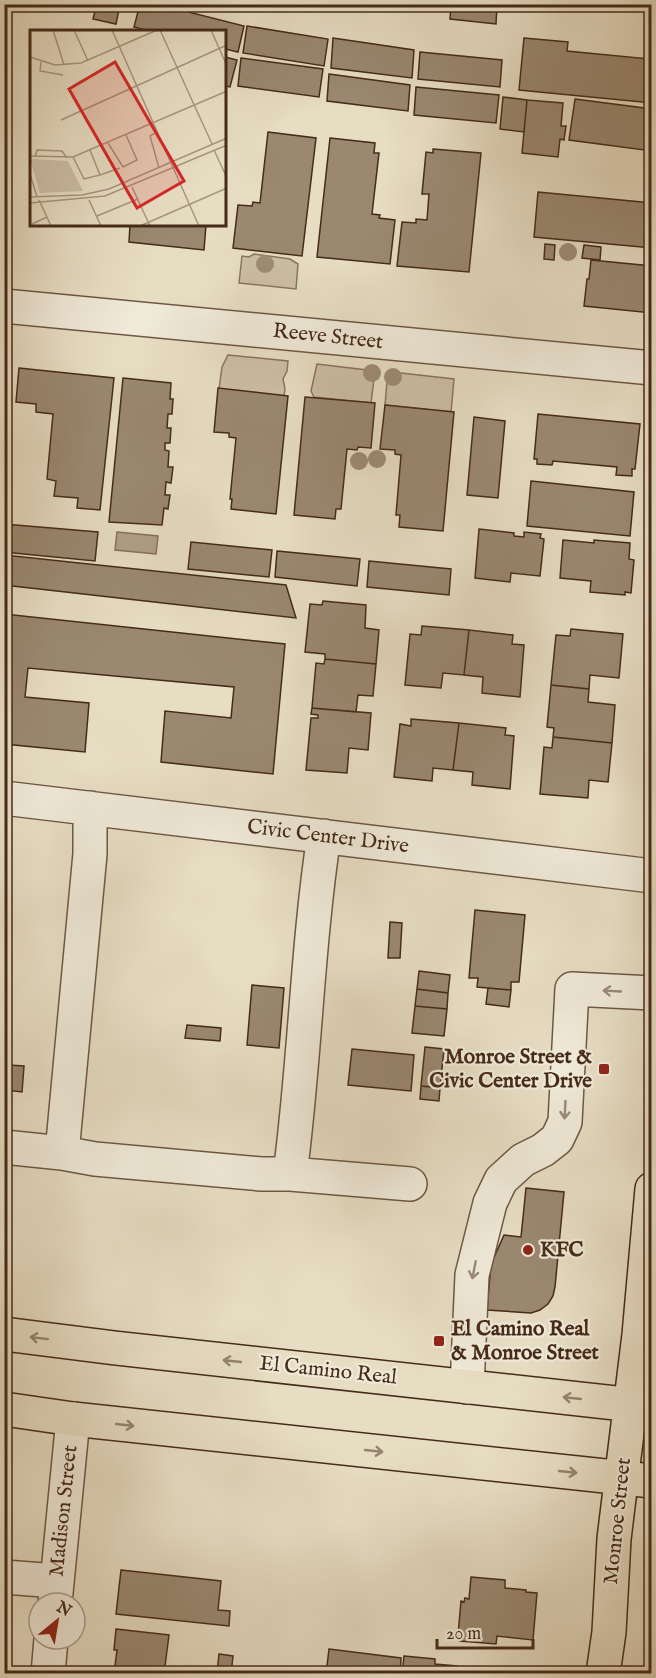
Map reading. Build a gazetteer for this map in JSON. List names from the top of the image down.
{
  "streets": {
    "main road": ["El Camino Real", "Monroe Street"],
    "street": ["Reeve Street", "Civic Center Drive", "Madison Street"]
  },
  "crossings": [
    ["El Camino Real", "Monroe Street"]
  ],
  "places": {
    "transit": ["Monroe Street & Civic Center Drive", "El Camino Real & Monroe Street"],
    "other": ["KFC"]
  },
  "scale_bar": "20 m",
  "north": "top right"
}
